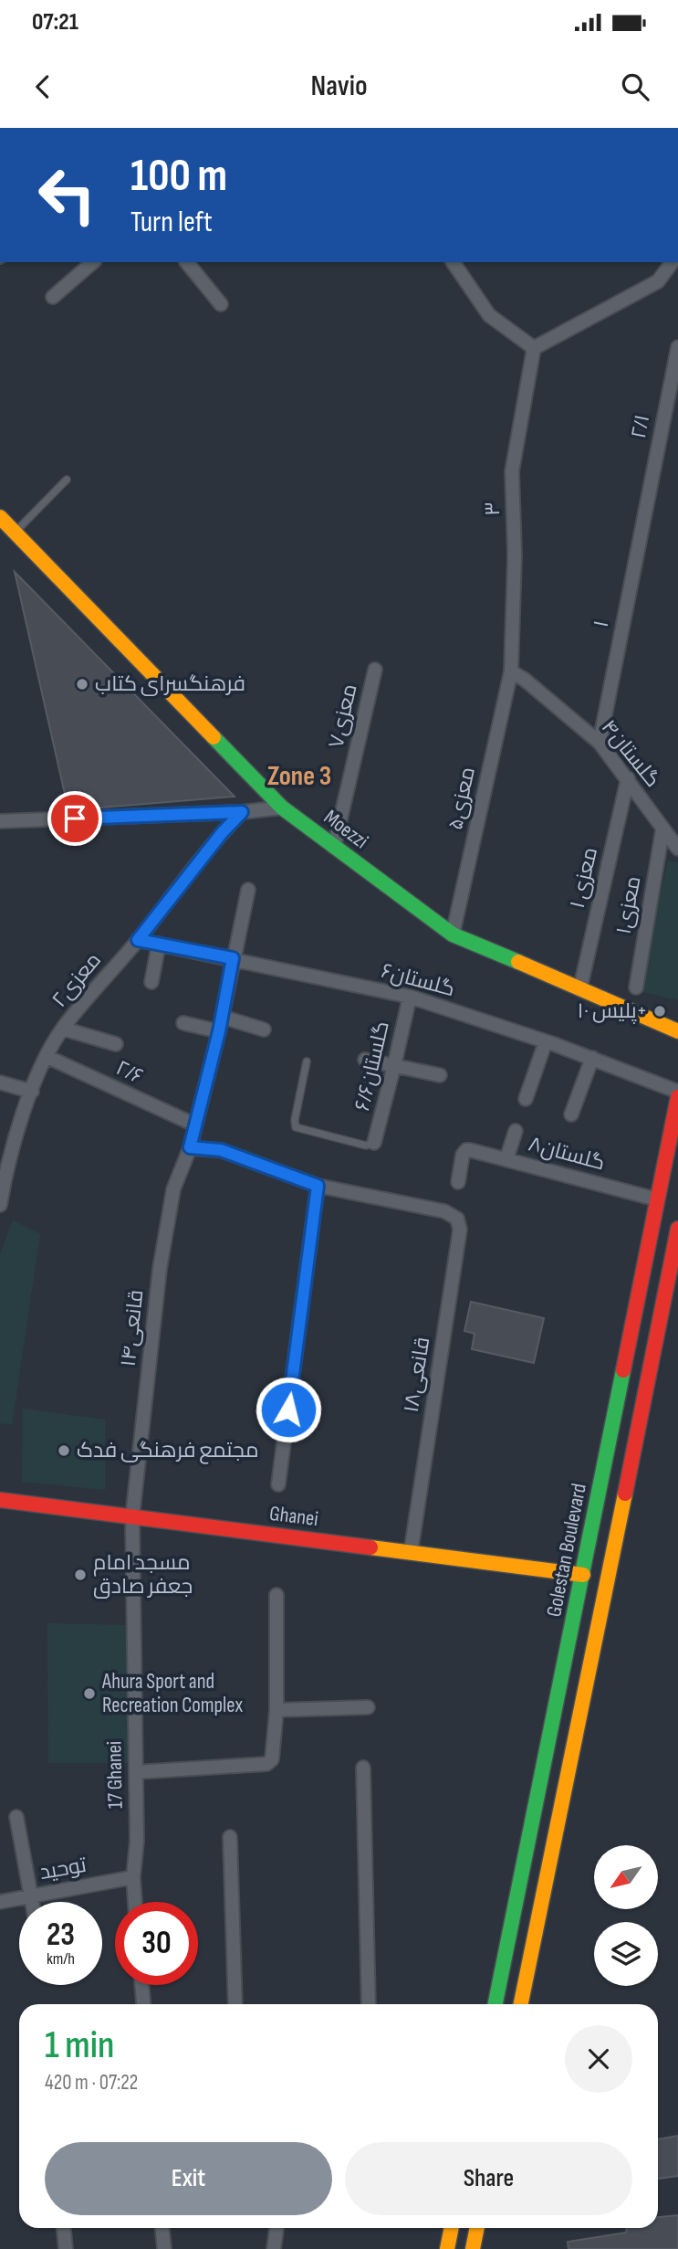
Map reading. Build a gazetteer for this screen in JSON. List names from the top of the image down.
{
  "streets": {
    "main road": ["Moezzi", "Ghanei", "Golestan Boulevard"],
    "street": [
      "۲/۱",
      "۳",
      "۱",
      "۷معزی",
      "گلستان۴",
      "۵معزی",
      "معزی ۱",
      "۱معزی",
      "۲معزی",
      "گلستان۶",
      "۶/۶گلستان",
      "۲/۶",
      "گلستان۸",
      "۱۴قانعی",
      "۱۸قانعی",
      "17 Ghanei",
      "توحید"
    ]
  },
  "crossings": [
    ["۲/۱", "۱"],
    ["۳", "گلستان۴"],
    ["۳", "۵معزی"],
    ["۱", "گلستان۴"],
    ["۷معزی", "Moezzi"],
    ["گلستان۴", "۵معزی"],
    ["گلستان۴", "معزی ۱"],
    ["گلستان۴", "۱معزی"],
    ["۵معزی", "Moezzi"],
    ["Moezzi", "معزی ۱"],
    ["۲معزی", "گلستان۶"],
    ["۲معزی", "۲/۶"],
    ["گلستان۶", "۶/۶گلستان"],
    ["گلستان۶", "۱۴قانعی"],
    ["۲/۶", "۱۴قانعی"],
    ["گلستان۸", "Golestan Boulevard"],
    ["۱۴قانعی", "Ghanei"],
    ["۱۴قانعی", "17 Ghanei"],
    ["۱۸قانعی", "Ghanei"],
    ["Ghanei", "Golestan Boulevard"],
    ["Ghanei", "17 Ghanei"],
    ["17 Ghanei", "توحید"]
  ],
  "districts": ["Zone 3"],
  "places": [
    "فرهنگسرای کتاب",
    "پلیس ۱۰+",
    "مجتمع فرهنگی فدک",
    "مسجد امام جعفر صادق",
    "Ahura Sport and Recreation Complex"
  ],
  "north": "bottom left",
  "page": {
    "status": "07:21",
    "header": "Navio",
    "turn": ["100 m", "Turn left"],
    "speed": "23 km/h",
    "limit": "30",
    "heading": ["1 min", "420 m · 07:22"],
    "buttons": ["Exit", "Share"]
  }
}
